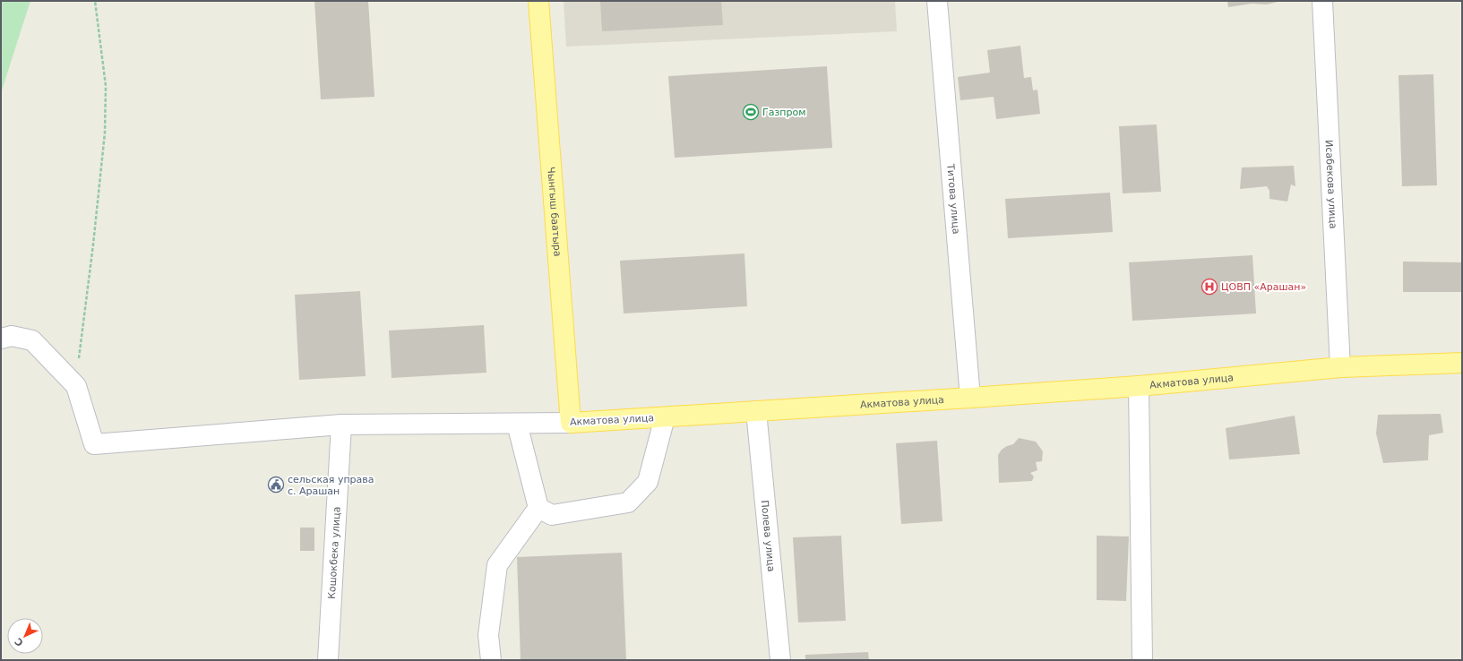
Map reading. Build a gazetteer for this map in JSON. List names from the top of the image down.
{
  "streets": {
    "main road": ["Чынгыш баатыра", "Акматова улица"],
    "street": [
      "Исабекова улица",
      "Титова улица",
      "Полева улица",
      "Кошокбека улица"
    ]
  },
  "crossings": [
    ["Исабекова улица", "Акматова улица"],
    ["Титова улица", "Акматова улица"],
    ["Чынгыш баатыра", "Акматова улица"],
    ["Акматова улица", "Полева улица"],
    ["Акматова улица", "Кошокбека улица"]
  ],
  "places": {
    "sports": ["Газпром"],
    "hospital": ["ЦОВП «Арашан»"],
    "public building": ["сельская управа с. Арашан"]
  },
  "north": "bottom left"
}
